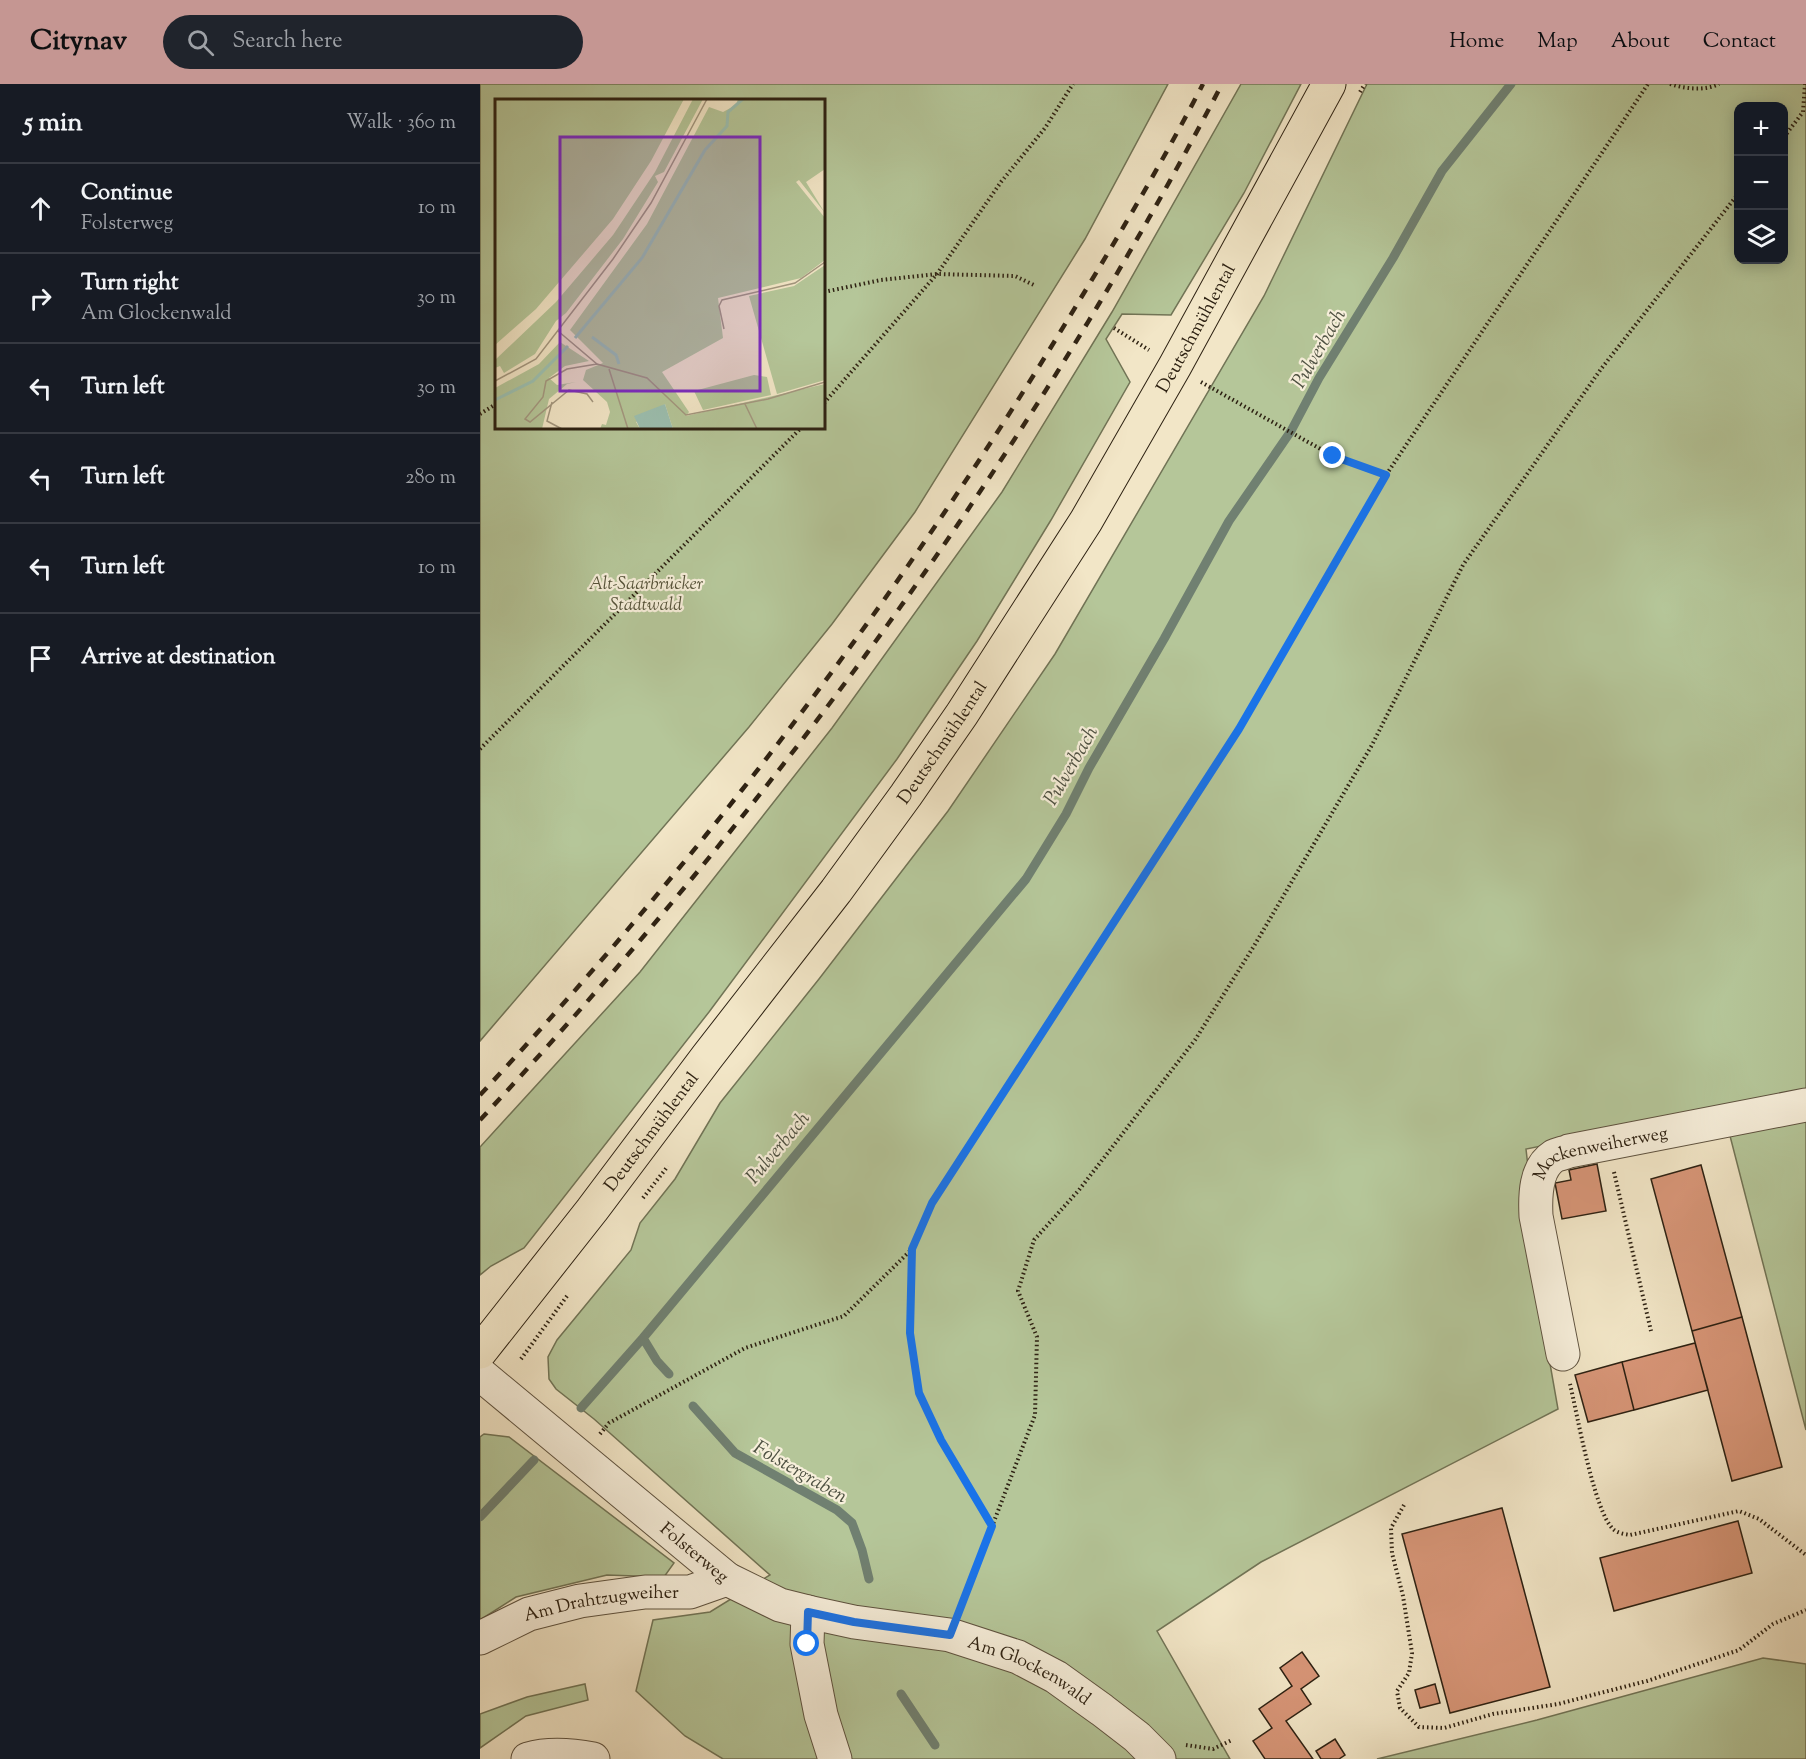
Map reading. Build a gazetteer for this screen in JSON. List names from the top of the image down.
{
  "streets": {
    "main road": ["Deutschmühlental"],
    "street": [
      "Mockenweiherweg",
      "Folsterweg",
      "Am Drahtzugweiher",
      "Am Glockenwald"
    ]
  },
  "crossings": [
    ["Folsterweg", "Am Drahtzugweiher"],
    ["Folsterweg", "Am Glockenwald"]
  ],
  "water": ["Pulverbach", "Folstergraben"],
  "parks": ["Alt-Saarbrücker Stadtwald"],
  "page": {
    "header": "Citynav",
    "search": "Search here",
    "nav": [
      "Home",
      "Map",
      "About",
      "Contact"
    ],
    "heading": ["5 min", "Walk · 360 m"],
    "map_buttons": ["+", "−"],
    "list": [
      ["Continue", "Folsterweg", "10 m"],
      ["Turn right", "Am Glockenwald", "30 m"],
      ["Turn left", "30 m"],
      ["Turn left", "280 m"],
      ["Turn left", "10 m"],
      "Arrive at destination"
    ]
  }
}
